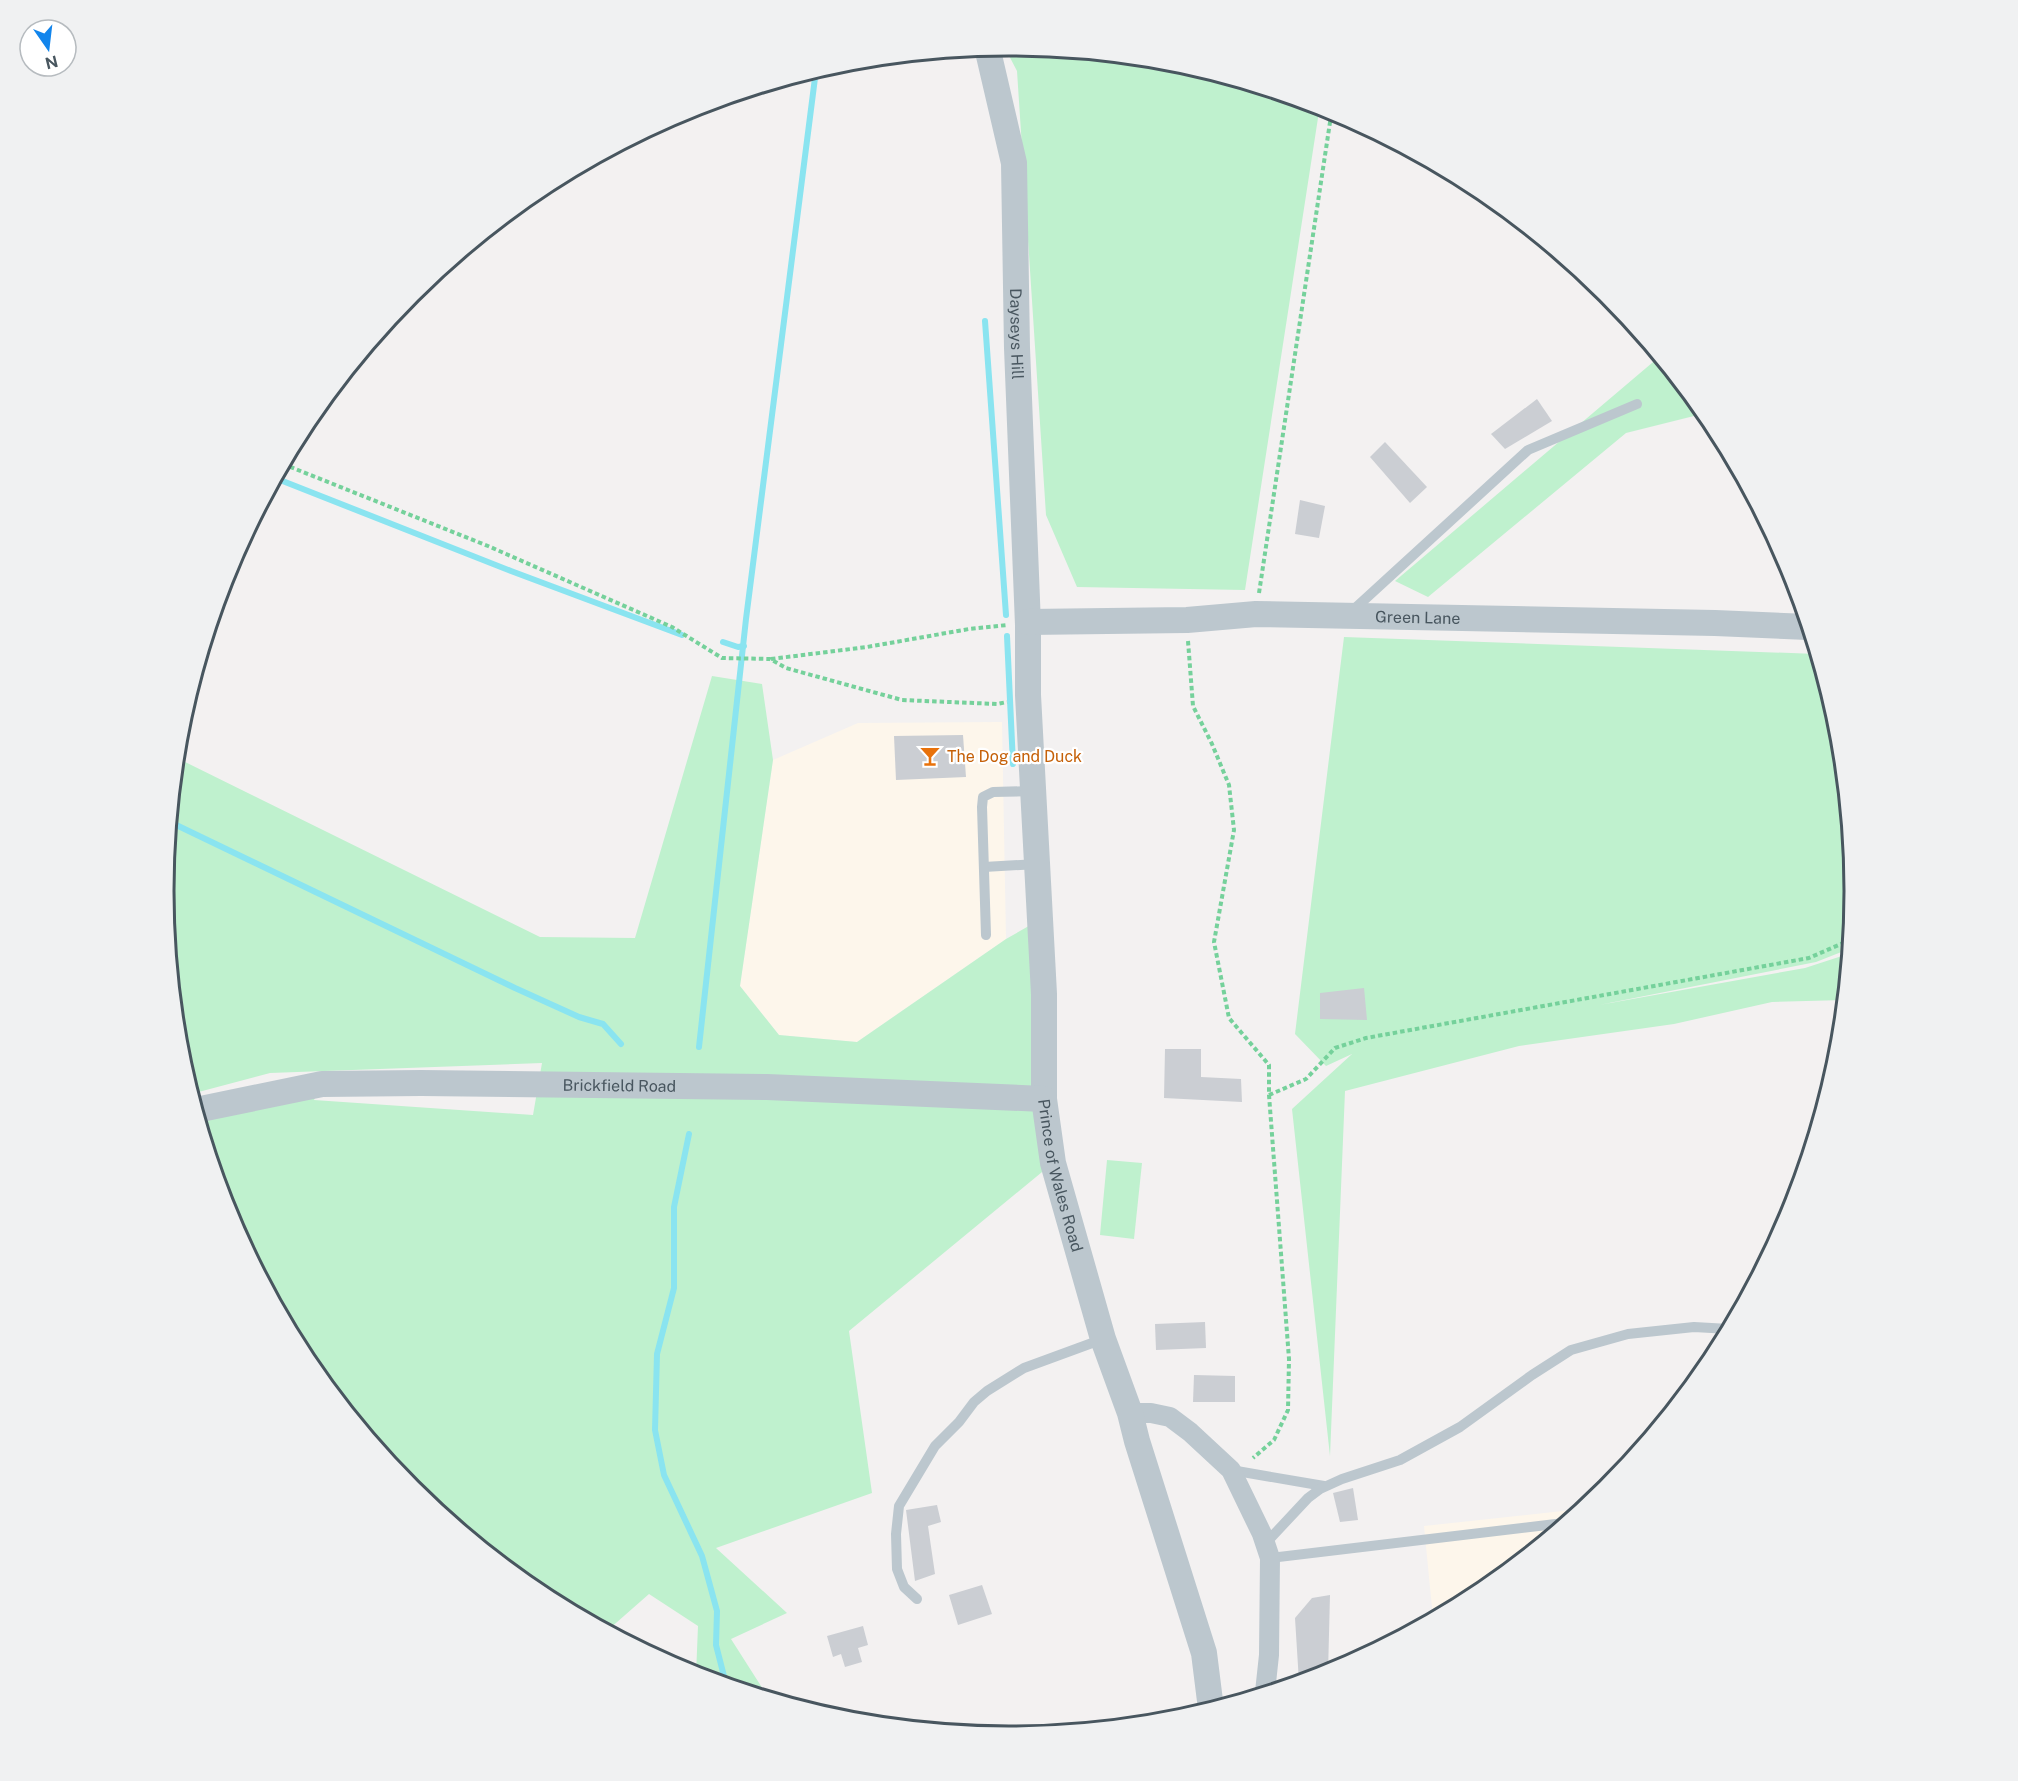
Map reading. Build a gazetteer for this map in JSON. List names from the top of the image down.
{
  "streets": {
    "street": [
      "Dayseys Hill",
      "Green Lane",
      "Brickfield Road",
      "Prince of Wales Road"
    ]
  },
  "crossings": [
    ["Dayseys Hill", "Green Lane"],
    ["Dayseys Hill", "Prince of Wales Road"],
    ["Green Lane", "Prince of Wales Road"],
    ["Brickfield Road", "Prince of Wales Road"]
  ],
  "places": {
    "bar": ["The Dog and Duck"]
  },
  "north": "bottom"
}
